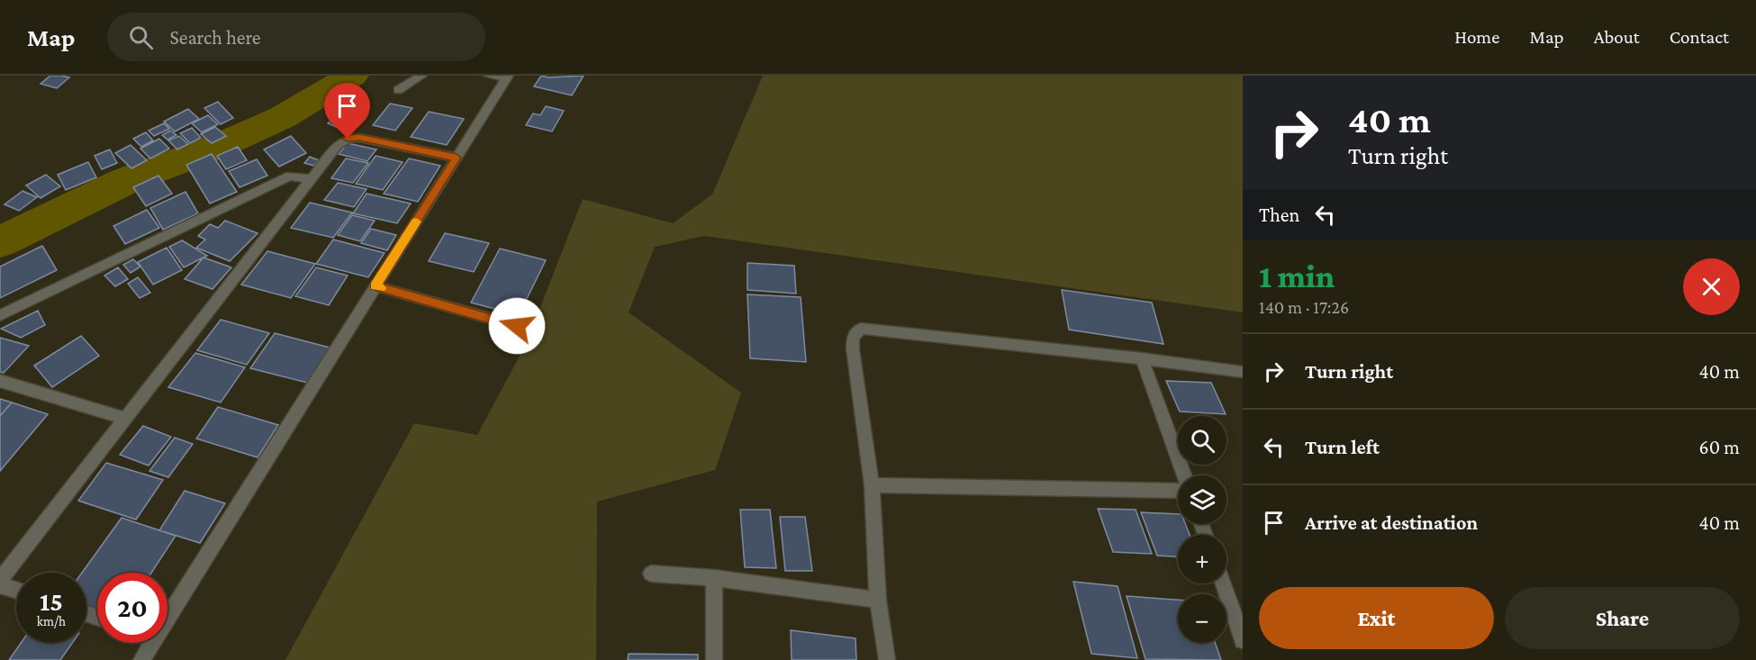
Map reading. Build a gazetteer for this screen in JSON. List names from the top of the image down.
{
  "page": {
    "header": "Map",
    "search": "Search here",
    "nav": [
      "Home",
      "Map",
      "About",
      "Contact"
    ],
    "turn": ["40 m", "Turn right"],
    "then": "Then",
    "heading": ["1 min", "140 m · 17:26"],
    "list": [
      {
        "name": "Turn right",
        "value": "40 m"
      },
      {
        "name": "Turn left",
        "value": "60 m"
      },
      {
        "name": "Arrive at destination",
        "value": "40 m"
      }
    ],
    "map_buttons": ["+", "−"],
    "speed": "15 km/h",
    "limit": "20",
    "buttons": ["Exit", "Share"]
  }
}
